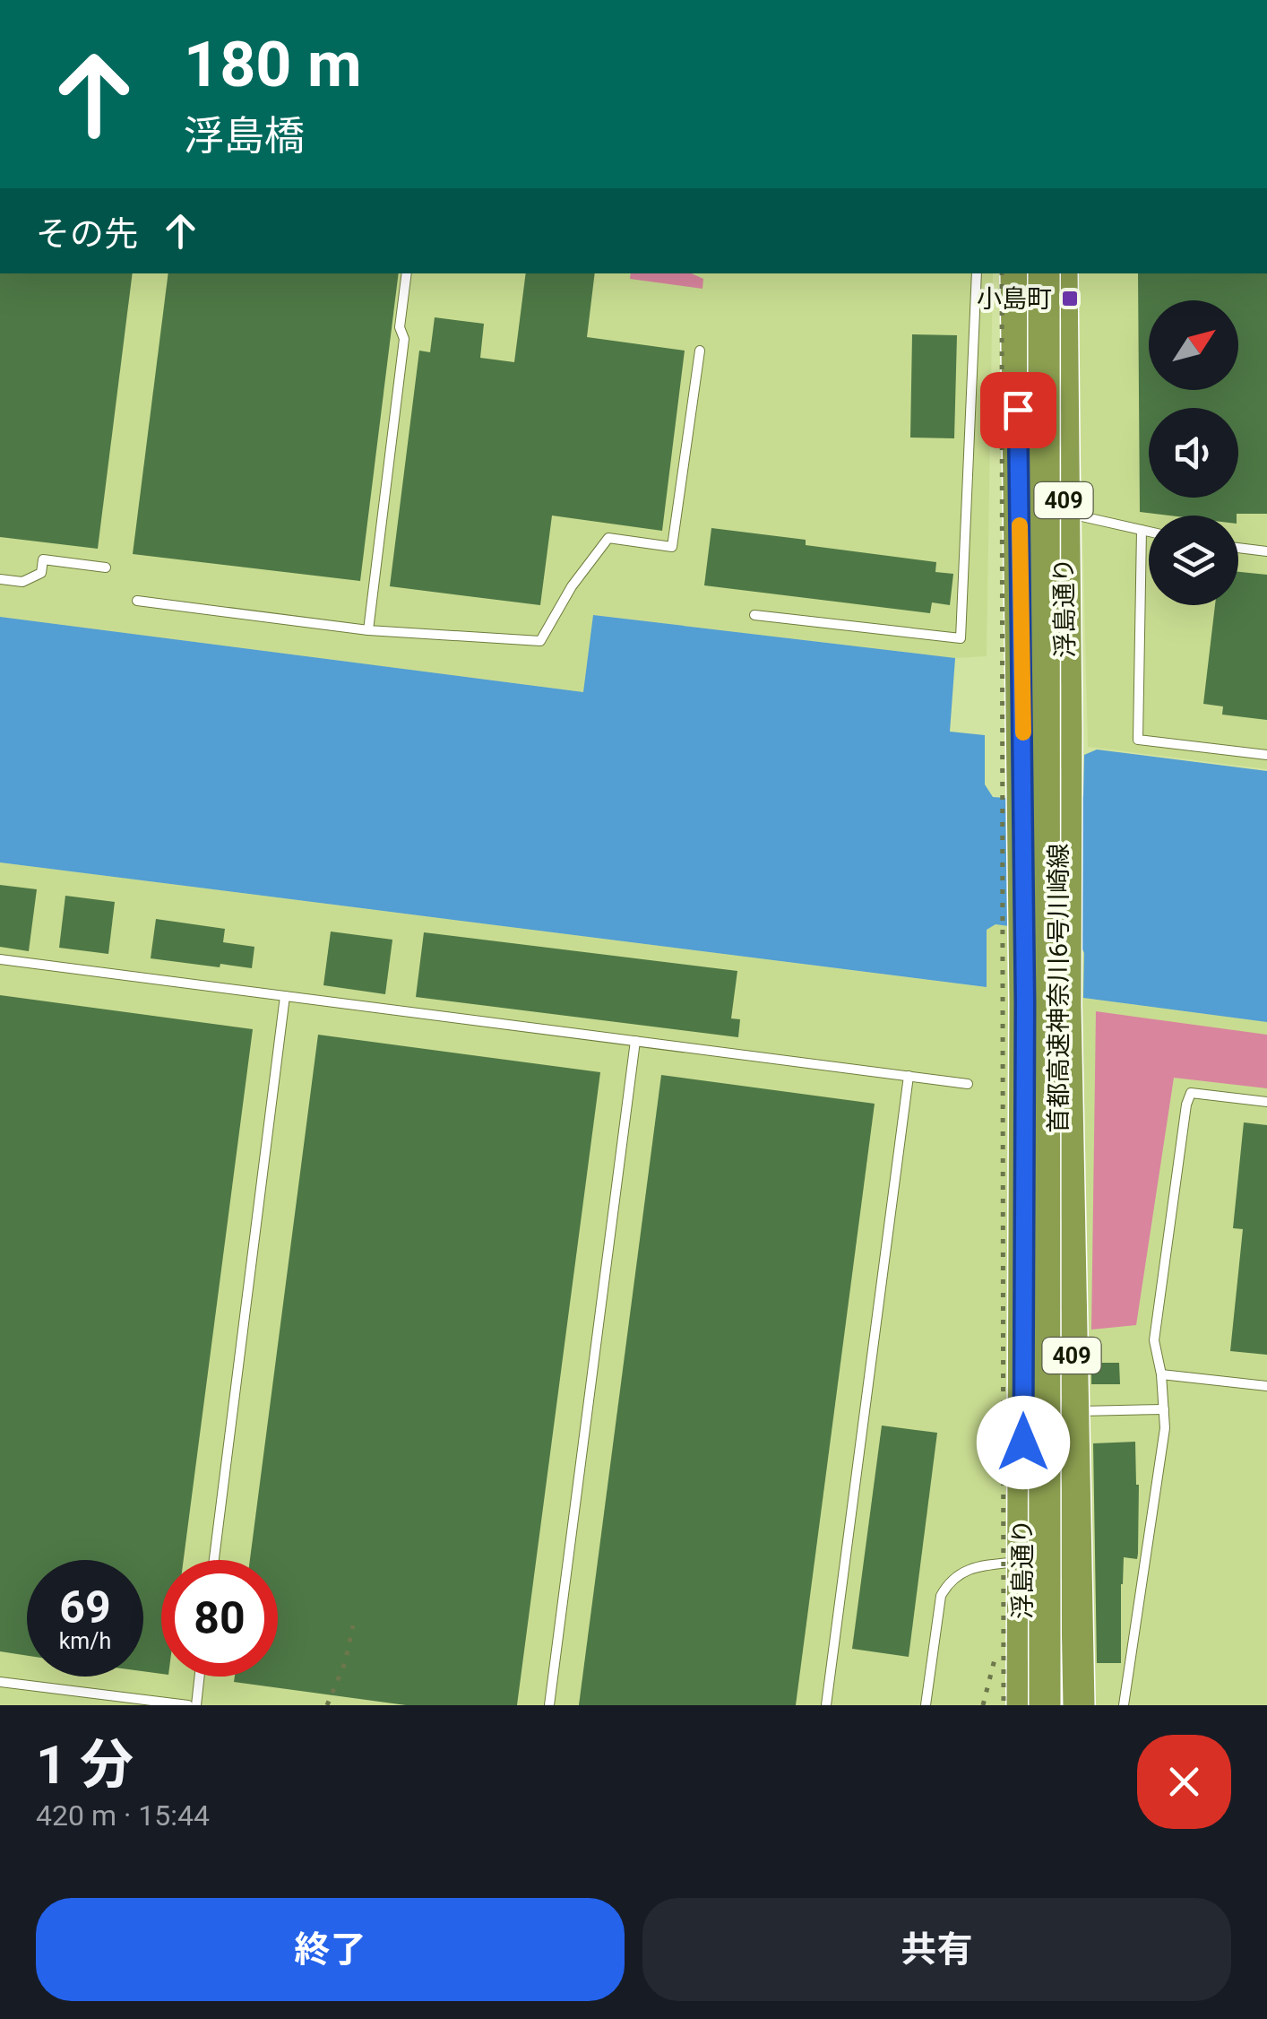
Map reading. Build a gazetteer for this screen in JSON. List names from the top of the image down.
{
  "streets": {
    "highway": ["409", "浮島通り", "首都高速神奈川6号川崎線"]
  },
  "crossings": [
    ["409", "浮島通り"]
  ],
  "places": {
    "transit": ["小島町"]
  },
  "north": "top right",
  "page": {
    "turn": ["180 m", "浮島橋"],
    "then": "その先",
    "speed": "69 km/h",
    "limit": "80",
    "heading": ["1 分", "420 m · 15:44"],
    "buttons": ["終了", "共有"]
  }
}
